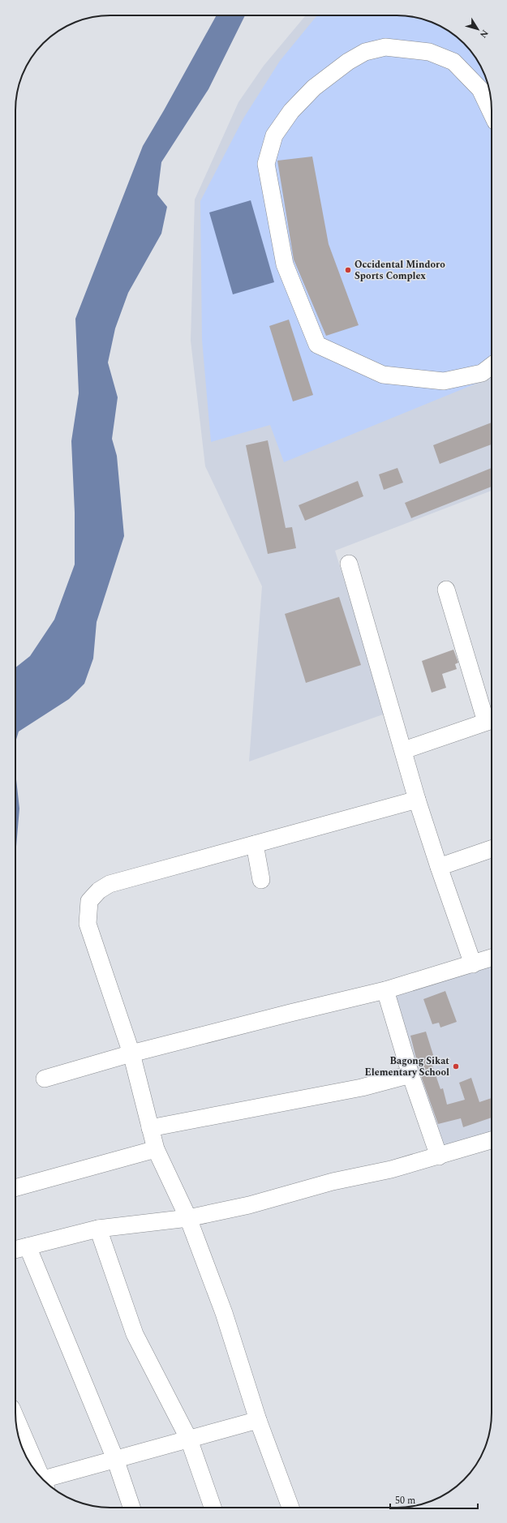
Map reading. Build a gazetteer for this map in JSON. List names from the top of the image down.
{
  "places": ["Occidental Mindoro Sports Complex", "Bagong Sikat Elementary School"],
  "scale_bar": "50 m",
  "north": "bottom right"
}
